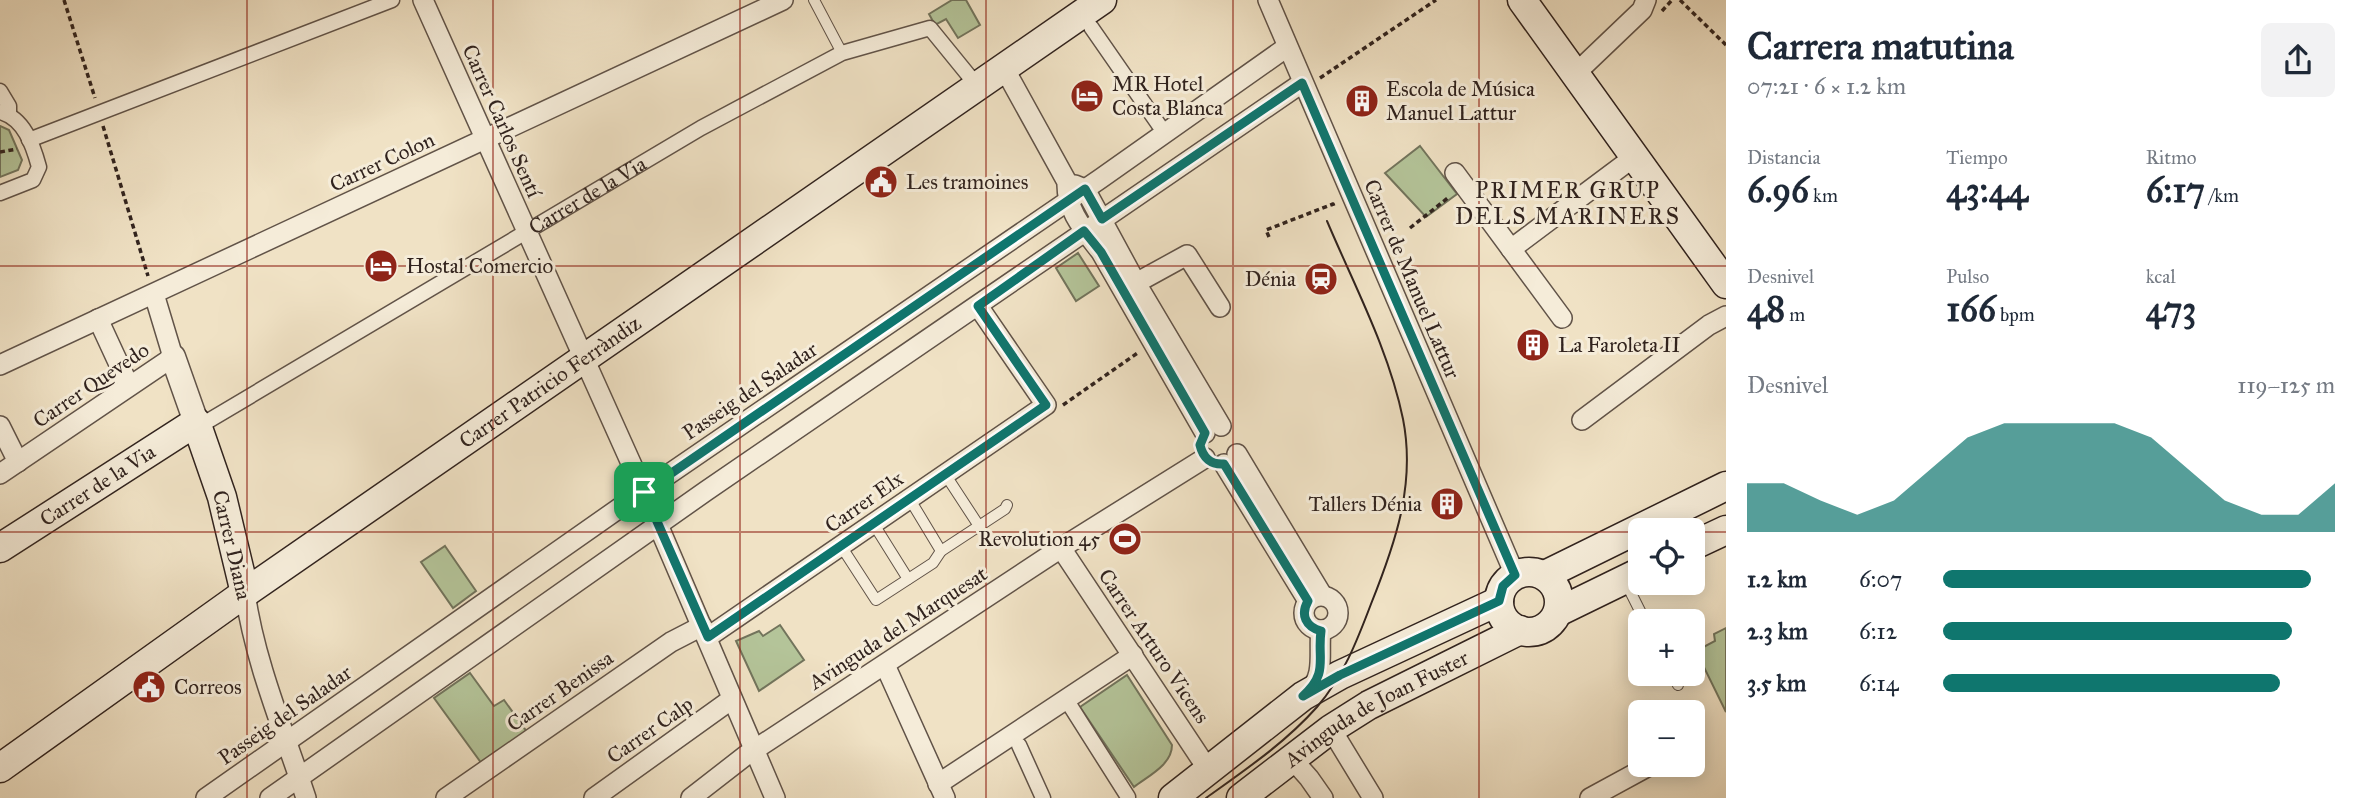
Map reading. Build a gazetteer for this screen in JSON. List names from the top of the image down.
{
  "streets": {
    "main road": [
      "Carrer de la Via",
      "Carrer Patricio Ferràndiz",
      "Carrer Diana",
      "Avinguda de Joan Fuster"
    ],
    "street": [
      "Carrer Carlos Sentí",
      "Carrer Colon",
      "Carrer de Manuel Lattur",
      "Carrer Quevedo",
      "Passeig del Saladar",
      "Carrer Elx",
      "Avinguda del Marquesat",
      "Carrer Arturo Vicens",
      "Carrer Benissa",
      "Carrer Calp"
    ]
  },
  "crossings": [
    ["Carrer Carlos Sentí", "Carrer Colon"],
    ["Carrer Carlos Sentí", "Carrer de la Via"],
    ["Carrer Carlos Sentí", "Carrer Patricio Ferràndiz"],
    ["Carrer Carlos Sentí", "Passeig del Saladar"],
    ["Carrer Carlos Sentí", "Carrer Elx"],
    ["Carrer Carlos Sentí", "Avinguda del Marquesat"],
    ["Carrer Carlos Sentí", "Carrer Benissa"],
    ["Carrer Carlos Sentí", "Carrer Calp"],
    ["Carrer Colon", "Carrer Diana"],
    ["Carrer de la Via", "Carrer Diana"],
    ["Carrer de Manuel Lattur", "Passeig del Saladar"],
    ["Carrer de Manuel Lattur", "Avinguda de Joan Fuster"],
    ["Carrer Patricio Ferràndiz", "Carrer Diana"],
    ["Carrer Quevedo", "Carrer Diana"],
    ["Passeig del Saladar", "Carrer Diana"],
    ["Carrer Elx", "Carrer Benissa"],
    ["Avinguda del Marquesat", "Carrer Arturo Vicens"],
    ["Carrer Arturo Vicens", "Avinguda de Joan Fuster"]
  ],
  "districts": ["PRIMER GRUP DELS MARINERS"],
  "places": {
    "hotel": ["MR Hotel Costa Blanca", "Hostal Comercio"],
    "building": ["Escola de Música Manuel Lattur", "La Faroleta II", "Tallers Dénia"],
    "public building": ["Les tramoines", "Correos"],
    "station": ["Dénia"],
    "sports": ["Revolution 45"]
  },
  "page": {
    "heading": ["Carrera matutina", "07:21 · 6 × 1.2 km"],
    "stats": [
      ["Distancia", "6.96 km"],
      ["Tiempo", "43:44"],
      ["Ritmo", "6:17 /km"],
      ["Desnivel", "48 m"],
      ["Pulso", "166 bpm"],
      ["kcal", "473"]
    ],
    "chart": ["Desnivel", "119–125 m"],
    "map_buttons": ["+", "−"],
    "list": [
      {
        "name": "1.2 km",
        "note": "6:07"
      },
      {
        "name": "2.3 km",
        "note": "6:12"
      },
      {
        "name": "3.5 km",
        "note": "6:14"
      }
    ]
  }
}
